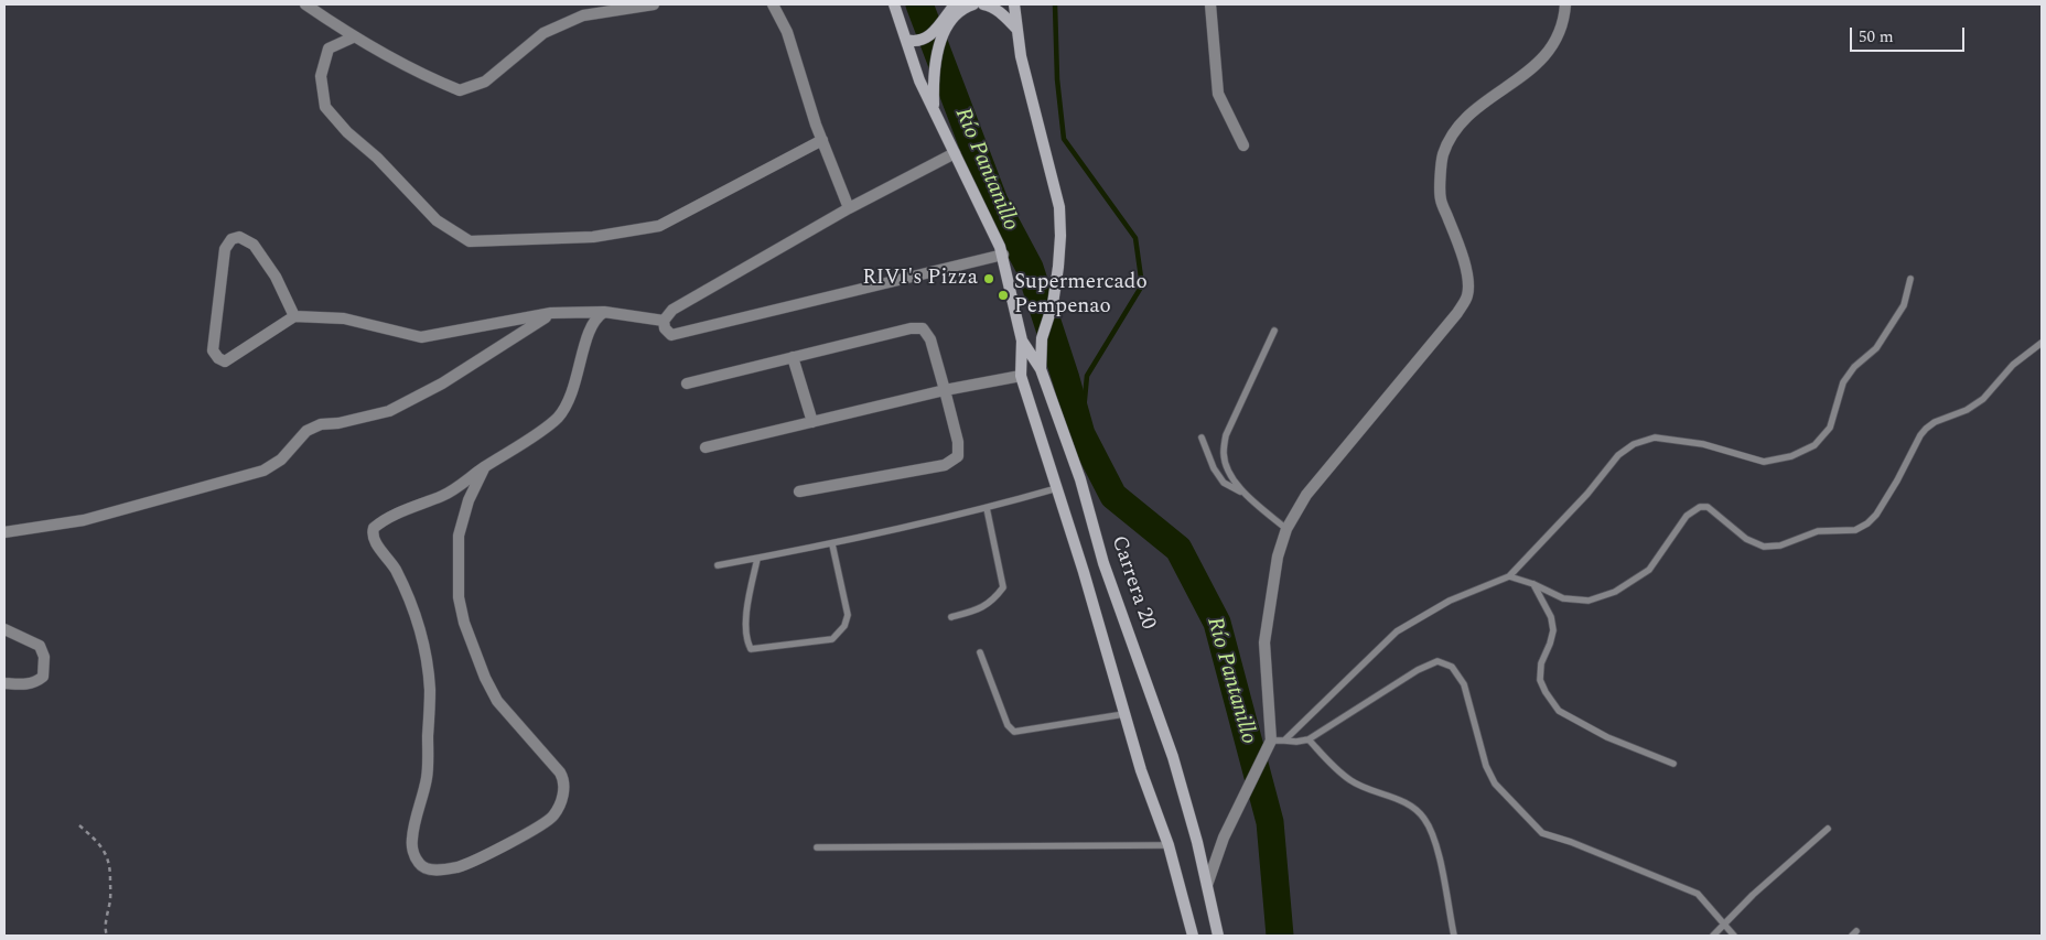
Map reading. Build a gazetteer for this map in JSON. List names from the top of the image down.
{
  "streets": {
    "main road": ["Carrera 20"]
  },
  "water": ["Río Pantanillo"],
  "places": ["RIVI's Pizza", "Supermercado Pempenao"],
  "scale_bar": "50 m"
}
